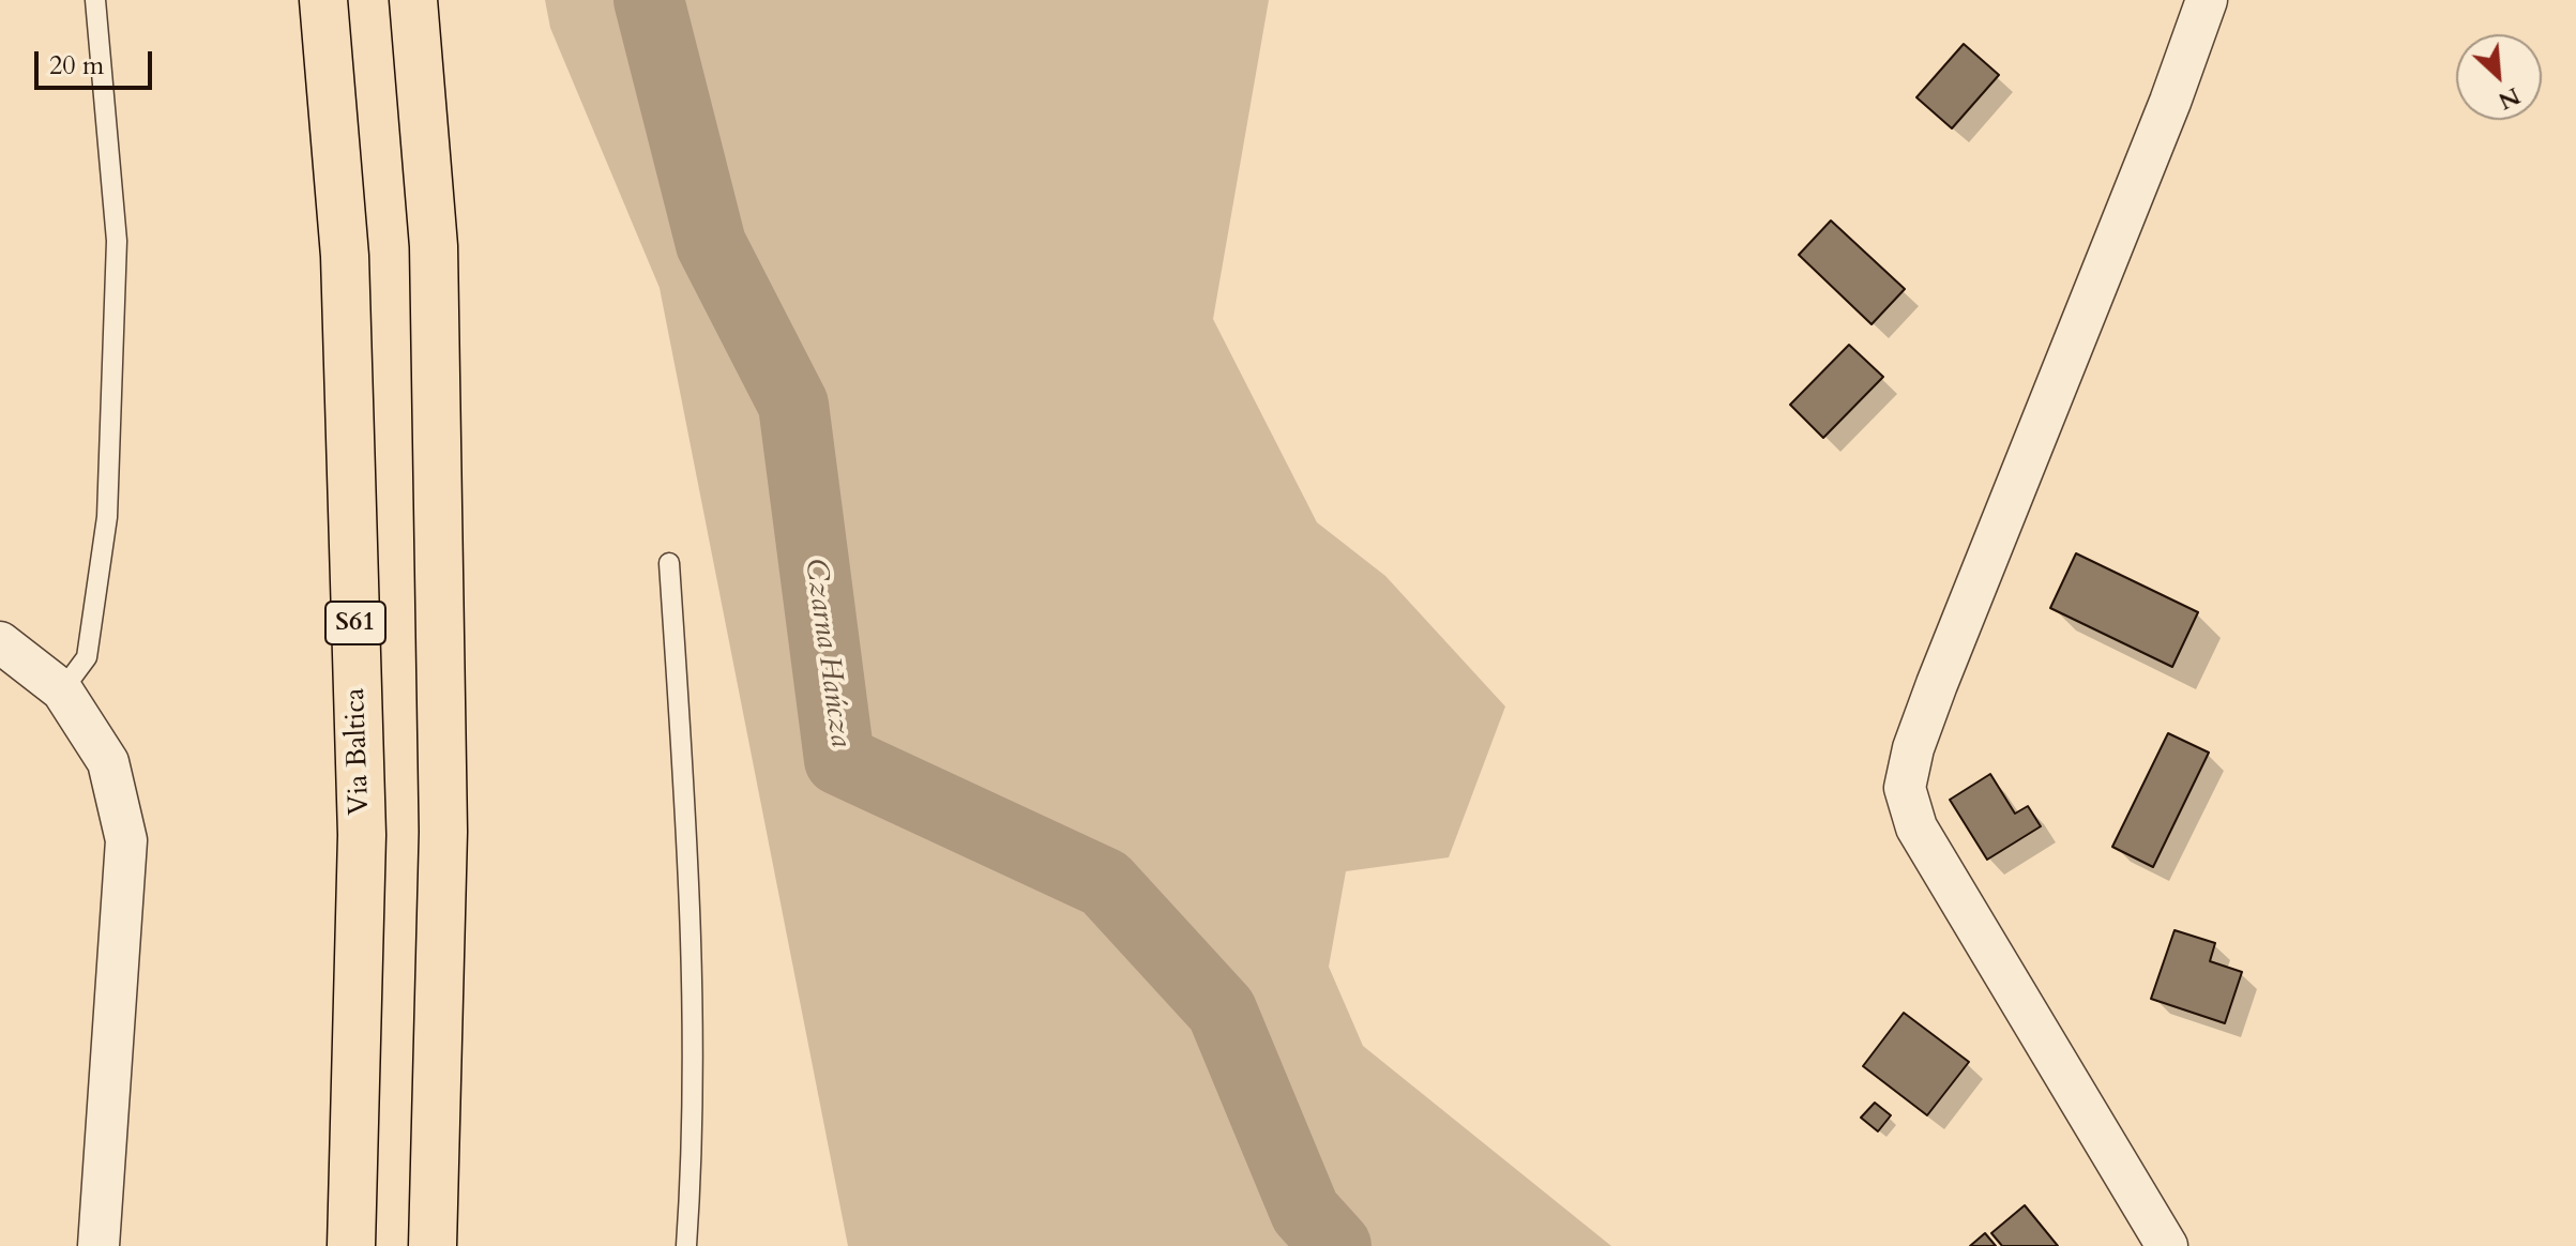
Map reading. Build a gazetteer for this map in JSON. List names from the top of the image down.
{
  "streets": {
    "highway": ["S61", "Via Baltica"]
  },
  "water": ["Czarna Hańcza"],
  "scale_bar": "20 m",
  "north": "bottom right"
}
